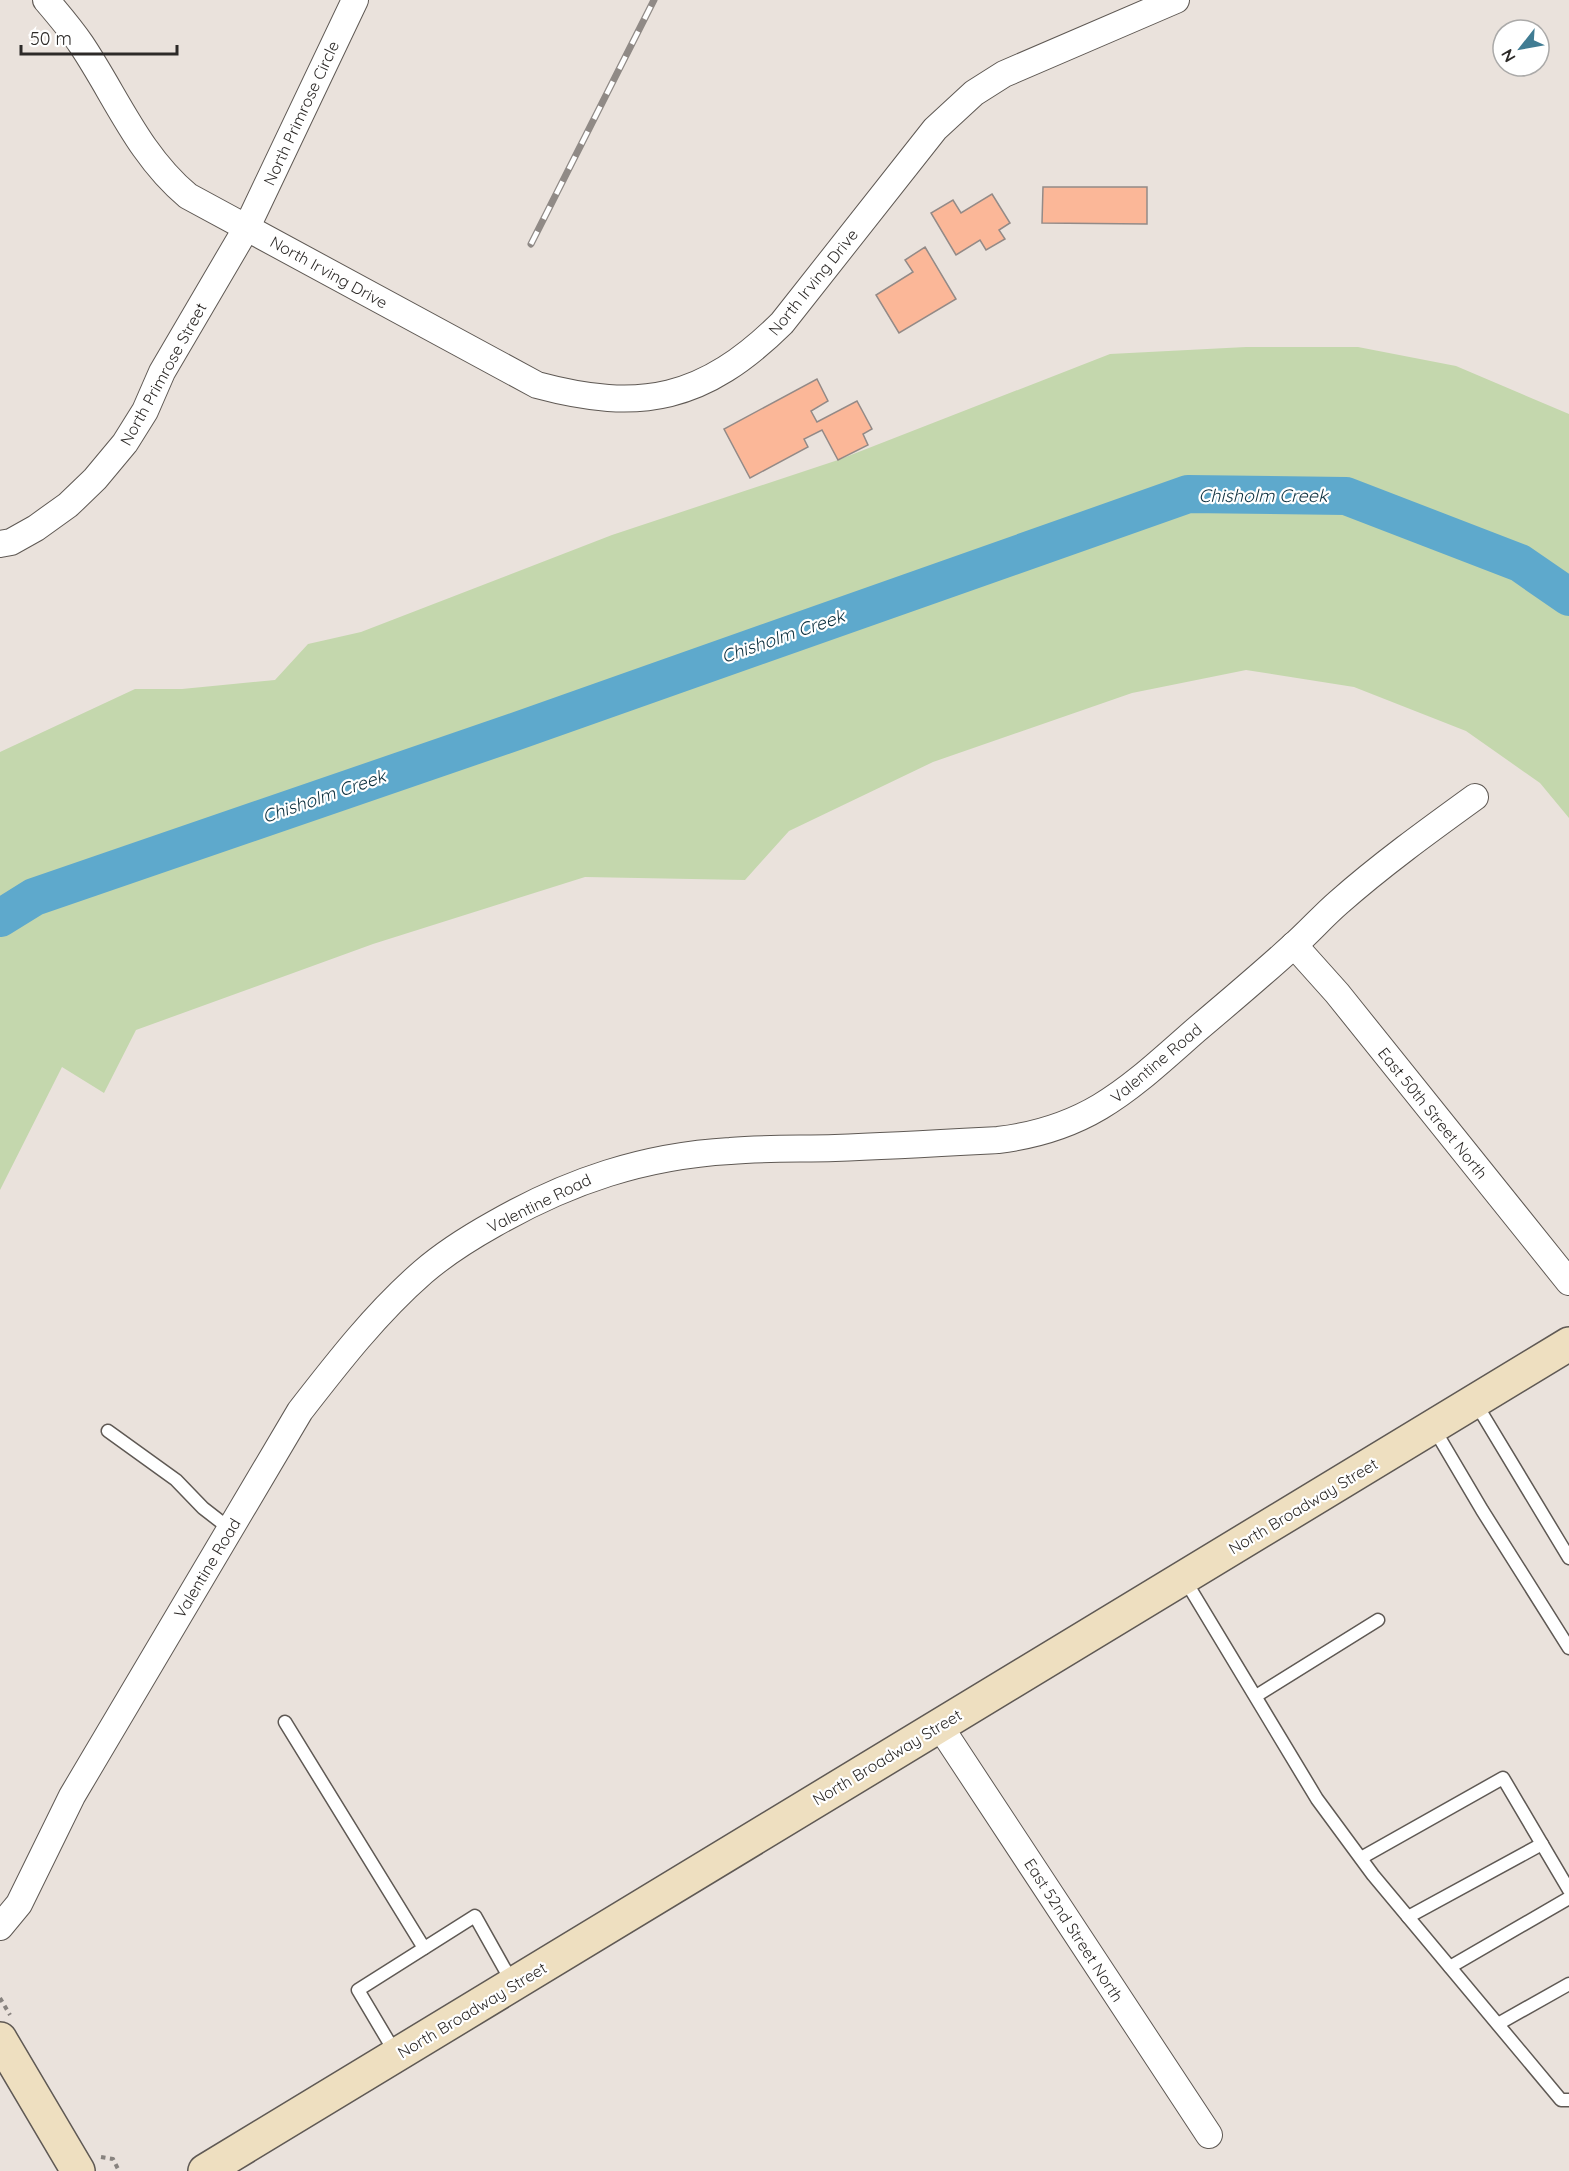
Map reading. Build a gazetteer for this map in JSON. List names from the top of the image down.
{
  "streets": {
    "main road": ["North Broadway Street"],
    "street": [
      "North Primrose Circle",
      "North Irving Drive",
      "North Primrose Street",
      "Valentine Road",
      "East 50th Street North",
      "East 52nd Street North"
    ]
  },
  "crossings": [
    ["North Primrose Circle", "North Irving Drive"],
    ["North Primrose Circle", "North Primrose Street"],
    ["North Irving Drive", "North Primrose Street"],
    ["Valentine Road", "East 50th Street North"],
    ["North Broadway Street", "East 52nd Street North"]
  ],
  "water": ["Chisholm Creek"],
  "scale_bar": "50 m",
  "north": "bottom left"
}
